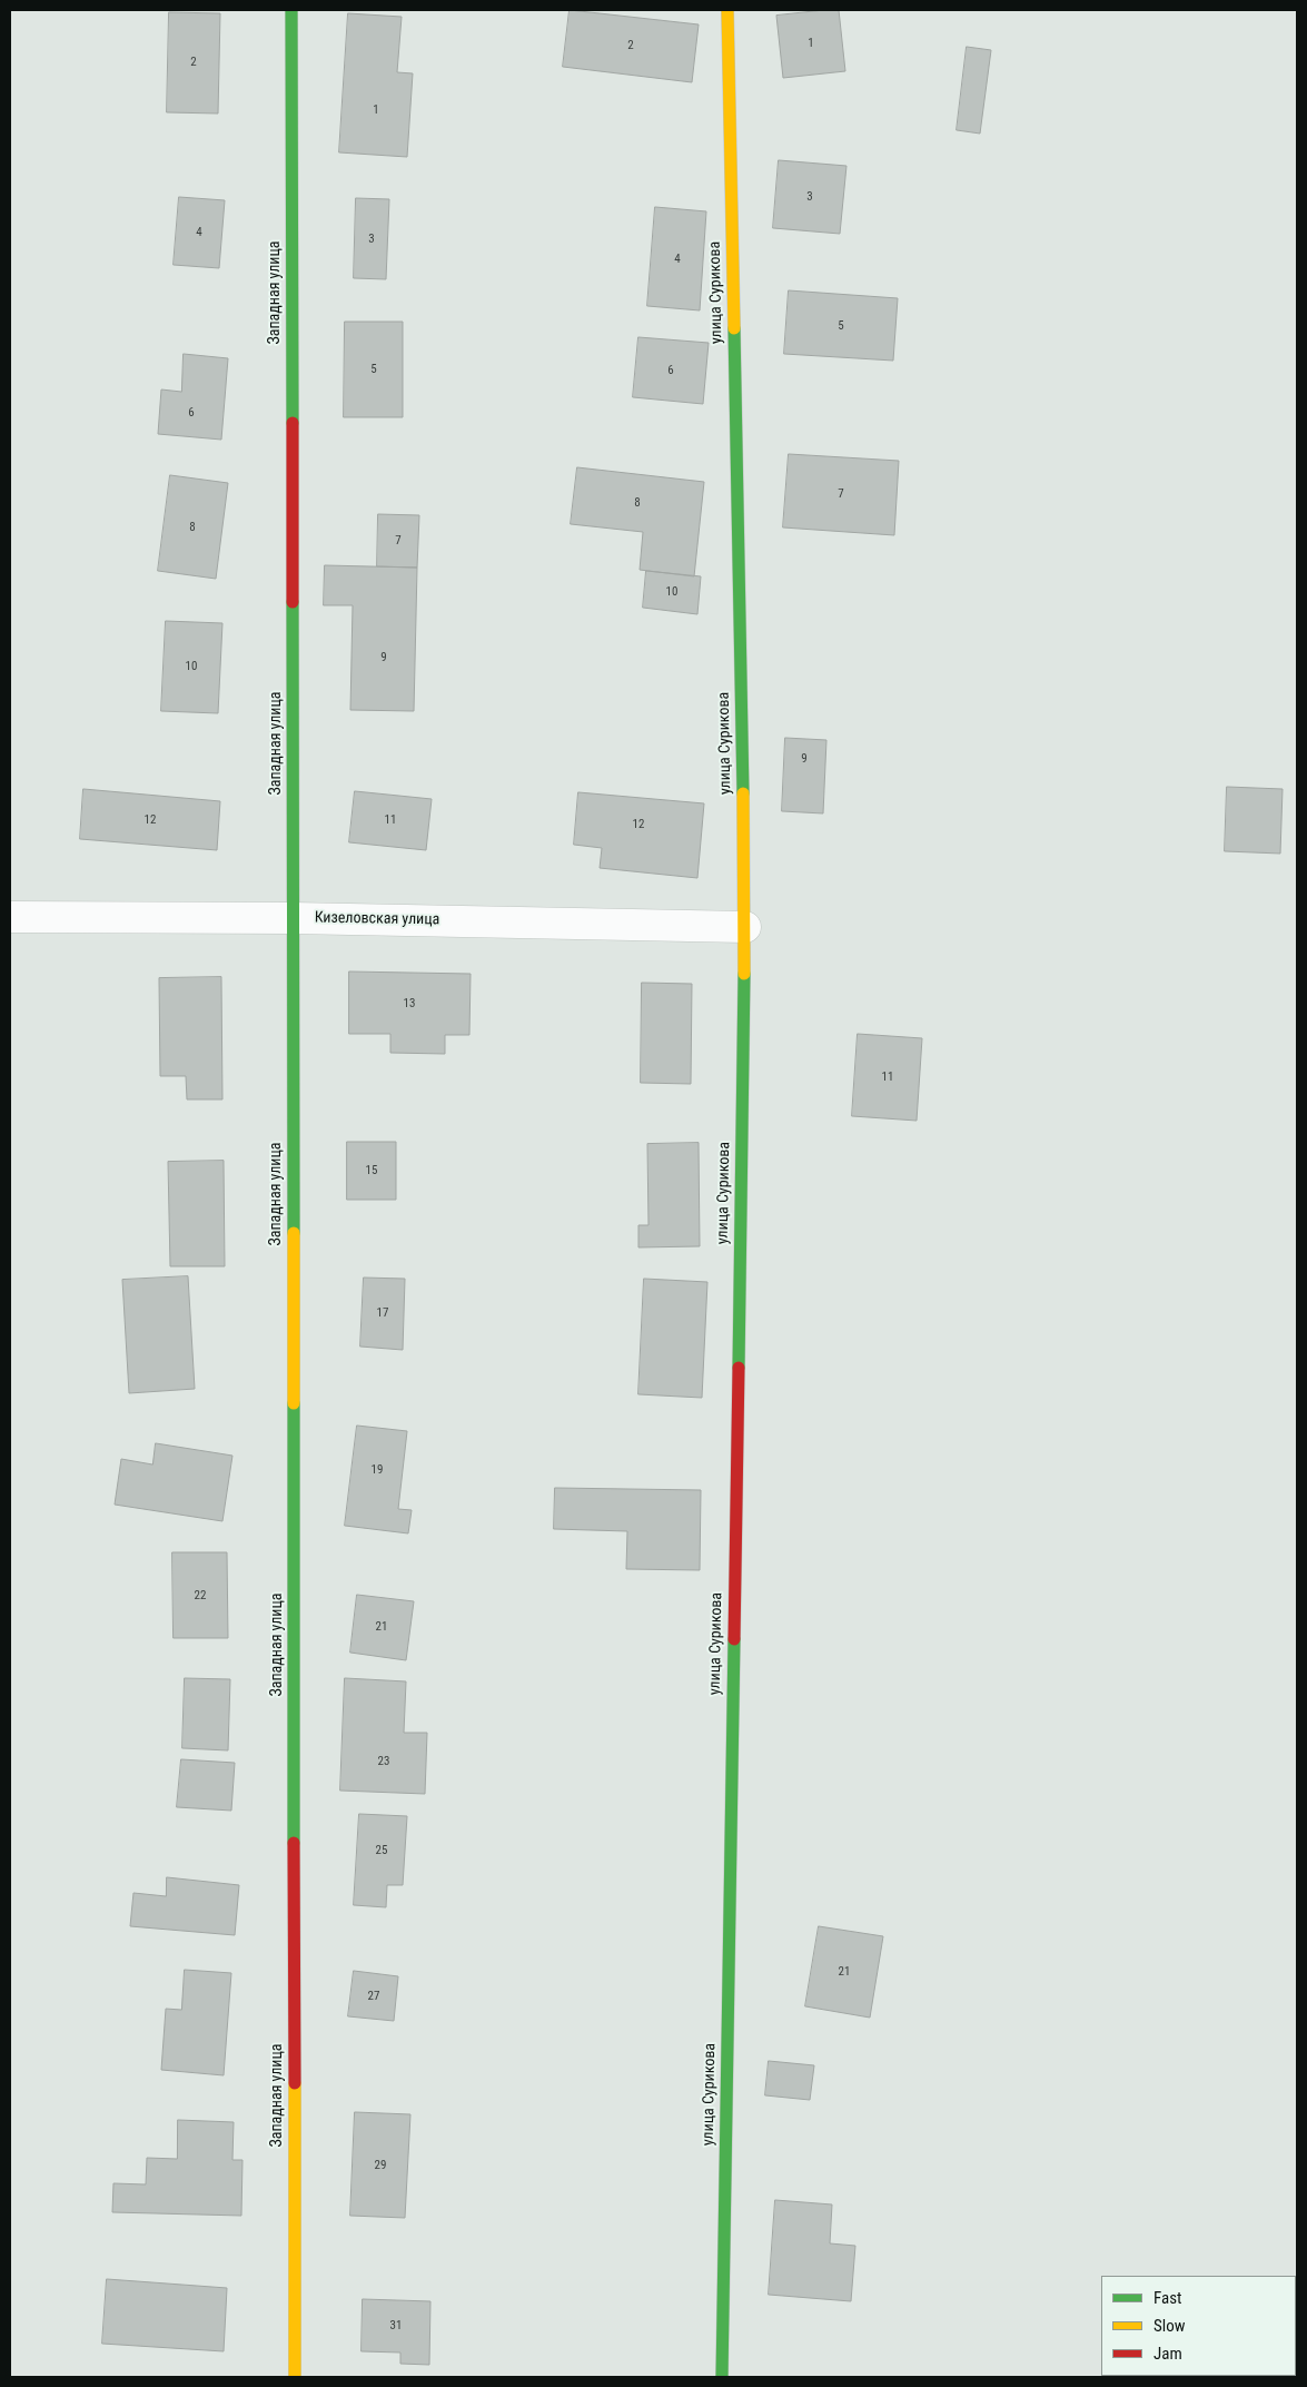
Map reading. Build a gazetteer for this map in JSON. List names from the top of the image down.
{
  "streets": {
    "street": ["Западная улица", "улица Сурикова", "Кизеловская улица"]
  },
  "crossings": [
    ["Западная улица", "Кизеловская улица"],
    ["улица Сурикова", "Кизеловская улица"]
  ],
  "house_numbers": [
    "1",
    "2",
    "2",
    "1",
    "3",
    "4",
    "3",
    "4",
    "5",
    "5",
    "6",
    "6",
    "7",
    "8",
    "8",
    "7",
    "10",
    "9",
    "10",
    "9",
    "12",
    "11",
    "12",
    "13",
    "11",
    "15",
    "17",
    "19",
    "22",
    "21",
    "23",
    "25",
    "21",
    "27",
    "29",
    "31"
  ],
  "legend": ["Fast", "Slow", "Jam"]
}
